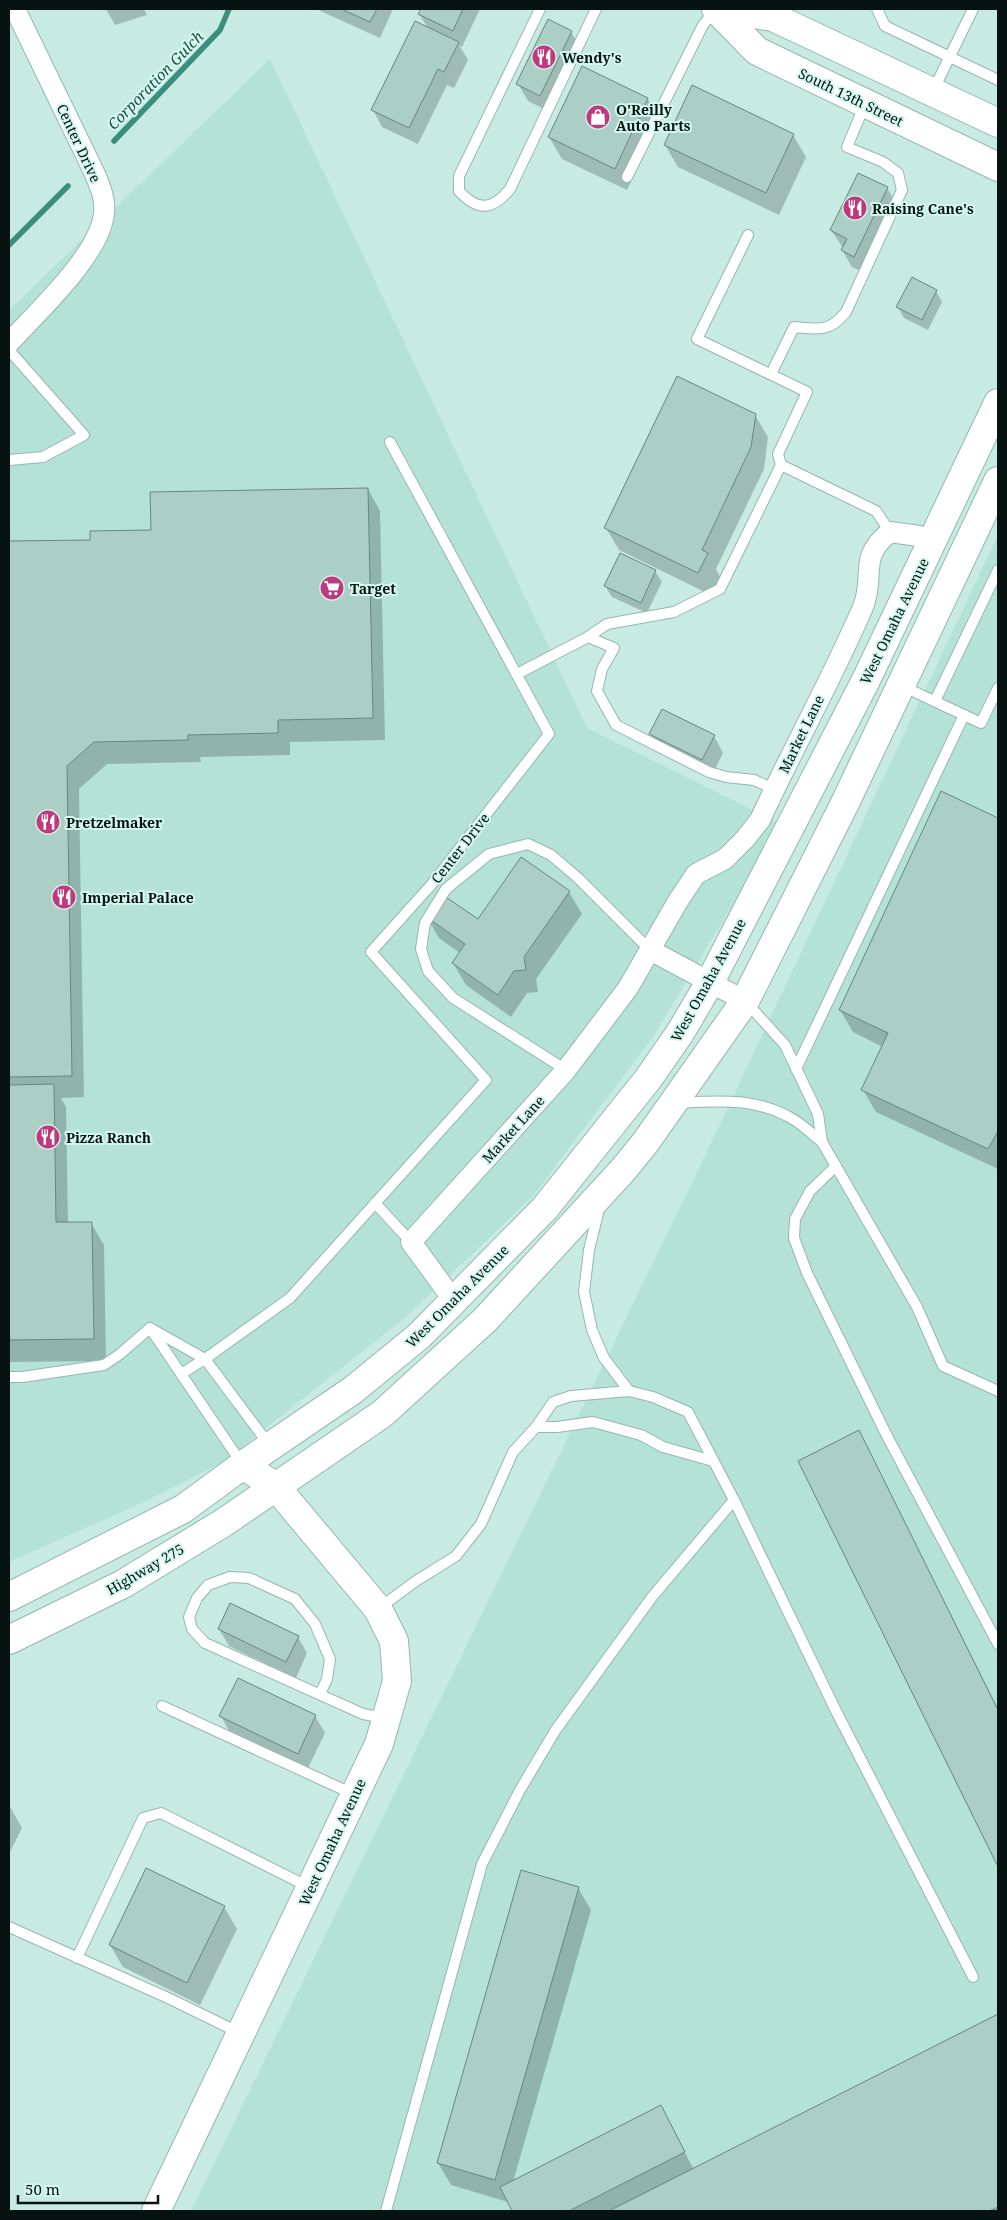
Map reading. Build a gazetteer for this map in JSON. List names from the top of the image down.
{
  "streets": {
    "main road": ["South 13th Street", "West Omaha Avenue", "Highway 275"],
    "street": ["Center Drive", "Market Lane"]
  },
  "crossings": [
    ["West Omaha Avenue", "Highway 275"]
  ],
  "water": ["Corporation Gulch"],
  "places": {
    "restaurant": [
      "Wendy's",
      "Raising Cane's",
      "Pretzelmaker",
      "Imperial Palace",
      "Pizza Ranch"
    ],
    "shop": ["O'Reilly Auto Parts"],
    "supermarket": ["Target"]
  },
  "scale_bar": "50 m"
}
